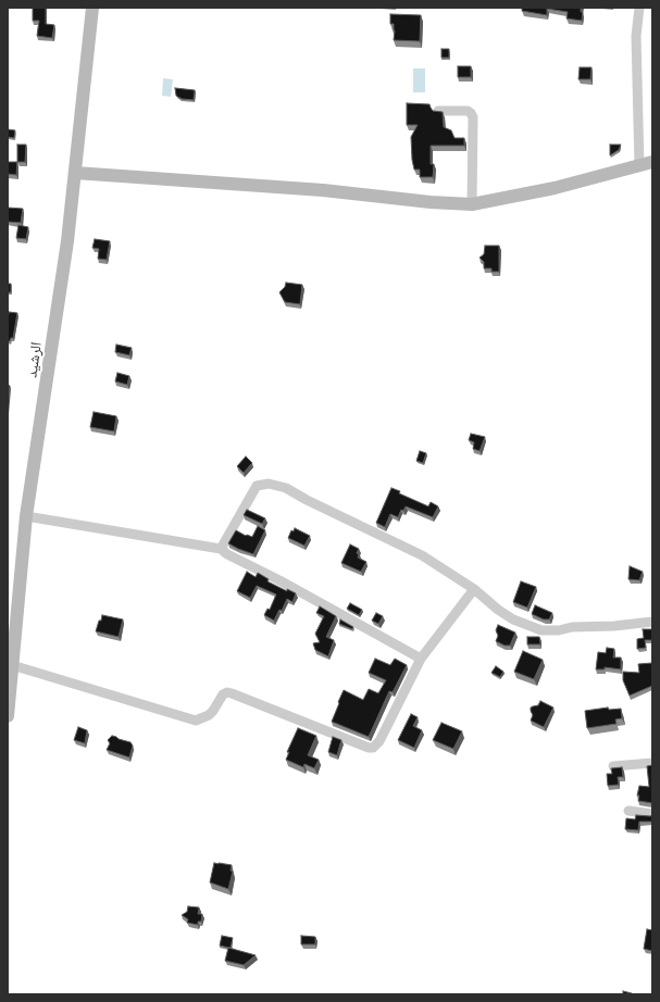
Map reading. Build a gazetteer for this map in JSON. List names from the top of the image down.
{
  "streets": {
    "main road": ["الرشيد"]
  }
}
